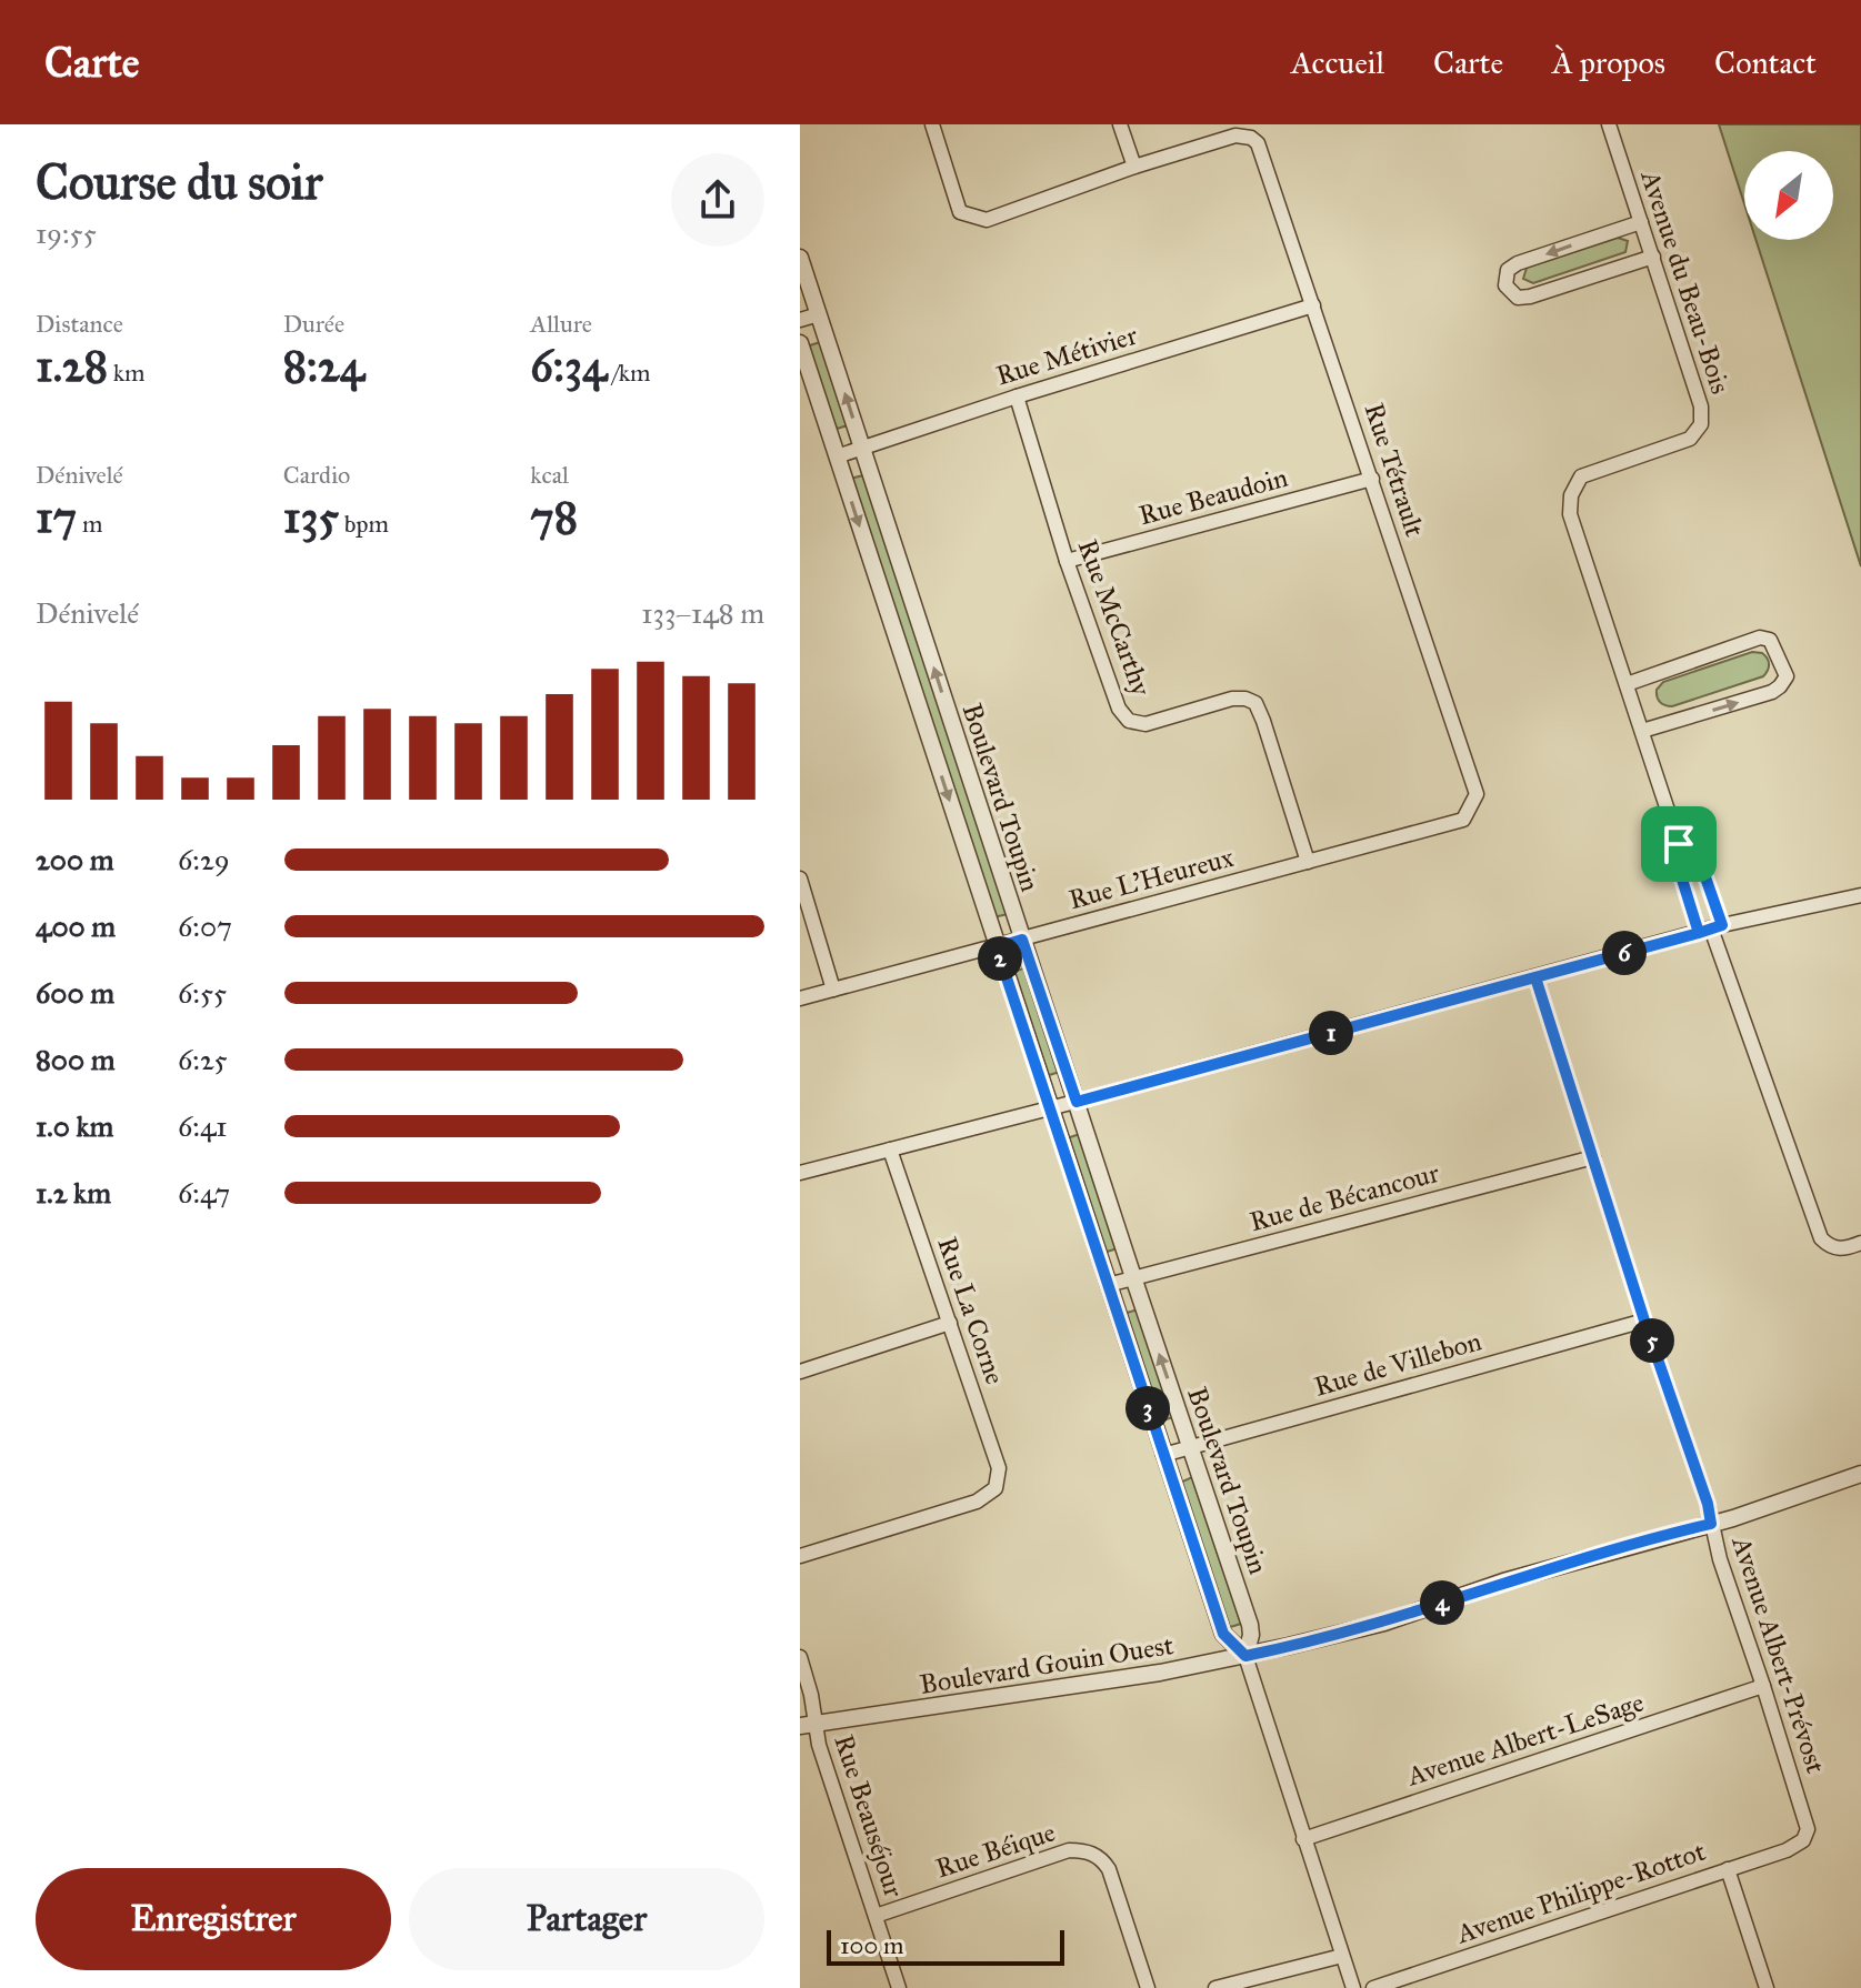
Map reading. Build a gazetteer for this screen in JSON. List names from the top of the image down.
{
  "streets": {
    "street": [
      "Avenue du Beau-Bois",
      "Rue Métivier",
      "Rue Tétrault",
      "Rue Beaudoin",
      "Rue McCarthy",
      "Boulevard Toupin",
      "Rue L'Heureux",
      "Rue de Bécancour",
      "Rue La Corne",
      "Rue de Villebon",
      "Avenue Albert-Prévost",
      "Boulevard Gouin Ouest",
      "Avenue Albert-LeSage",
      "Rue Beauséjour",
      "Rue Béique",
      "Avenue Philippe-Rottot"
    ]
  },
  "crossings": [
    ["Rue Métivier", "Rue Tétrault"],
    ["Rue Métivier", "Rue McCarthy"],
    ["Rue Métivier", "Boulevard Toupin"],
    ["Rue Tétrault", "Rue Beaudoin"],
    ["Rue Tétrault", "Rue L'Heureux"],
    ["Rue Beaudoin", "Rue McCarthy"],
    ["Rue McCarthy", "Rue L'Heureux"],
    ["Boulevard Toupin", "Rue L'Heureux"],
    ["Boulevard Toupin", "Rue de Bécancour"],
    ["Boulevard Toupin", "Rue de Villebon"],
    ["Boulevard Toupin", "Boulevard Gouin Ouest"],
    ["Boulevard Toupin", "Avenue Albert-LeSage"],
    ["Rue de Bécancour", "Avenue Albert-Prévost"],
    ["Rue de Villebon", "Avenue Albert-Prévost"],
    ["Avenue Albert-Prévost", "Boulevard Gouin Ouest"],
    ["Avenue Albert-Prévost", "Avenue Albert-LeSage"],
    ["Avenue Albert-Prévost", "Avenue Philippe-Rottot"],
    ["Boulevard Gouin Ouest", "Rue Beauséjour"],
    ["Rue Beauséjour", "Rue Béique"]
  ],
  "scale_bar": "100 m",
  "north": "bottom left",
  "page": {
    "header": "Carte",
    "nav": [
      "Accueil",
      "Carte",
      "À propos",
      "Contact"
    ],
    "heading": ["Course du soir", "19:55"],
    "stats": [
      ["Distance", "1.28 km"],
      ["Durée", "8:24"],
      ["Allure", "6:34 /km"],
      ["Dénivelé", "17 m"],
      ["Cardio", "135 bpm"],
      ["kcal", "78"]
    ],
    "chart": ["Dénivelé", "133–148 m"],
    "list": [
      {
        "name": "200 m",
        "note": "6:29"
      },
      {
        "name": "400 m",
        "note": "6:07"
      },
      {
        "name": "600 m",
        "note": "6:55"
      },
      {
        "name": "800 m",
        "note": "6:25"
      },
      {
        "name": "1.0 km",
        "note": "6:41"
      },
      {
        "name": "1.2 km",
        "note": "6:47"
      }
    ],
    "pins": [
      "6",
      "2",
      "1",
      "5",
      "3",
      "4"
    ],
    "buttons": ["Enregistrer", "Partager"],
    "scale": "100 m"
  }
}
